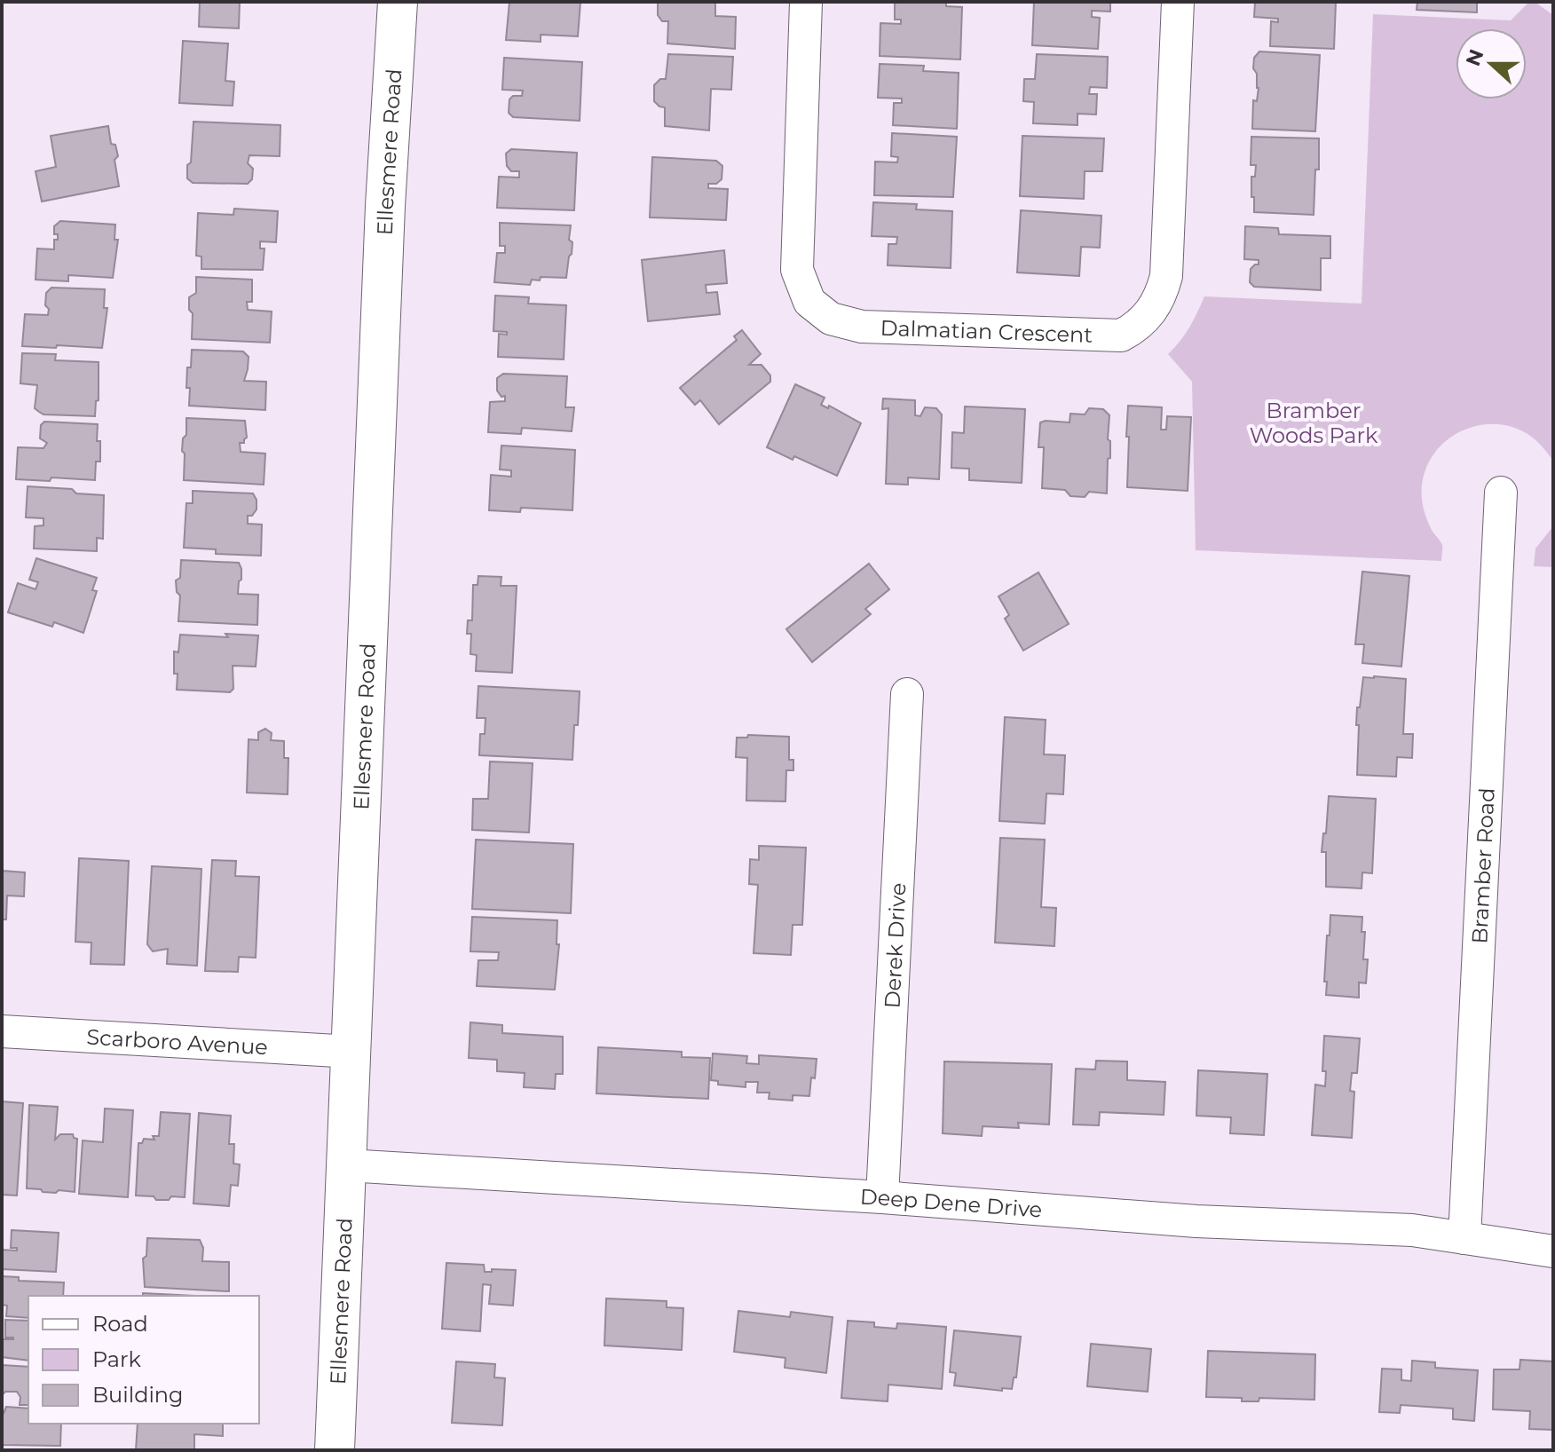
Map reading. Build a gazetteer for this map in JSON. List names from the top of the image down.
{
  "streets": {
    "main road": ["Ellesmere Road"],
    "street": [
      "Dalmatian Crescent",
      "Bramber Road",
      "Derek Drive",
      "Scarboro Avenue",
      "Deep Dene Drive"
    ]
  },
  "crossings": [
    ["Ellesmere Road", "Scarboro Avenue"],
    ["Ellesmere Road", "Deep Dene Drive"],
    ["Bramber Road", "Deep Dene Drive"],
    ["Derek Drive", "Deep Dene Drive"]
  ],
  "parks": ["Bramber Woods Park"],
  "legend": ["Road", "Park", "Building"],
  "north": "left"
}
